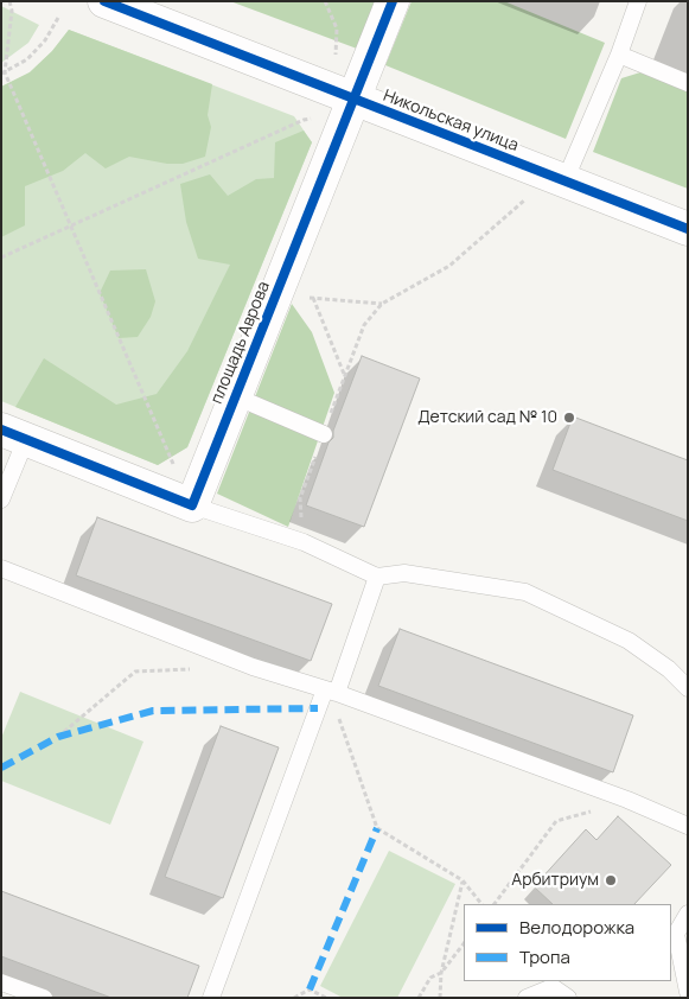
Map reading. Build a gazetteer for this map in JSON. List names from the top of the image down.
{
  "streets": {
    "street": ["Никольская улица", "площадь Аврова"]
  },
  "crossings": [
    ["Никольская улица", "площадь Аврова"]
  ],
  "places": ["Детский сад № 10", "Арбитриум"],
  "legend": ["Велодорожка", "Тропа"]
}
